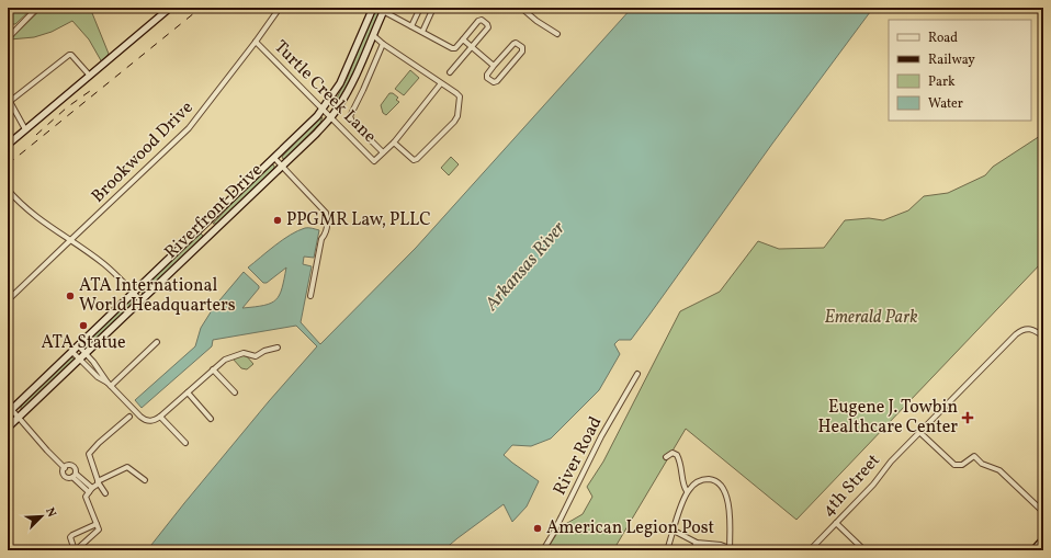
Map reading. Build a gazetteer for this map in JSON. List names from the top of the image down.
{
  "streets": {
    "street": [
      "Turtle Creek Lane",
      "Brookwood Drive",
      "Riverfront Drive",
      "River Road",
      "4th Street"
    ]
  },
  "crossings": [
    ["Turtle Creek Lane", "Brookwood Drive"],
    ["Turtle Creek Lane", "Riverfront Drive"]
  ],
  "water": ["Arkansas River"],
  "parks": ["Emerald Park"],
  "places": {
    "other": [
      "PPGMR Law, PLLC",
      "ATA International World Headquarters",
      "ATA Statue",
      "American Legion Post"
    ],
    "health": ["Eugene J. Towbin Healthcare Center"]
  },
  "legend": [
    "Road",
    "Railway",
    "Park",
    "Water"
  ],
  "north": "top right"
}
